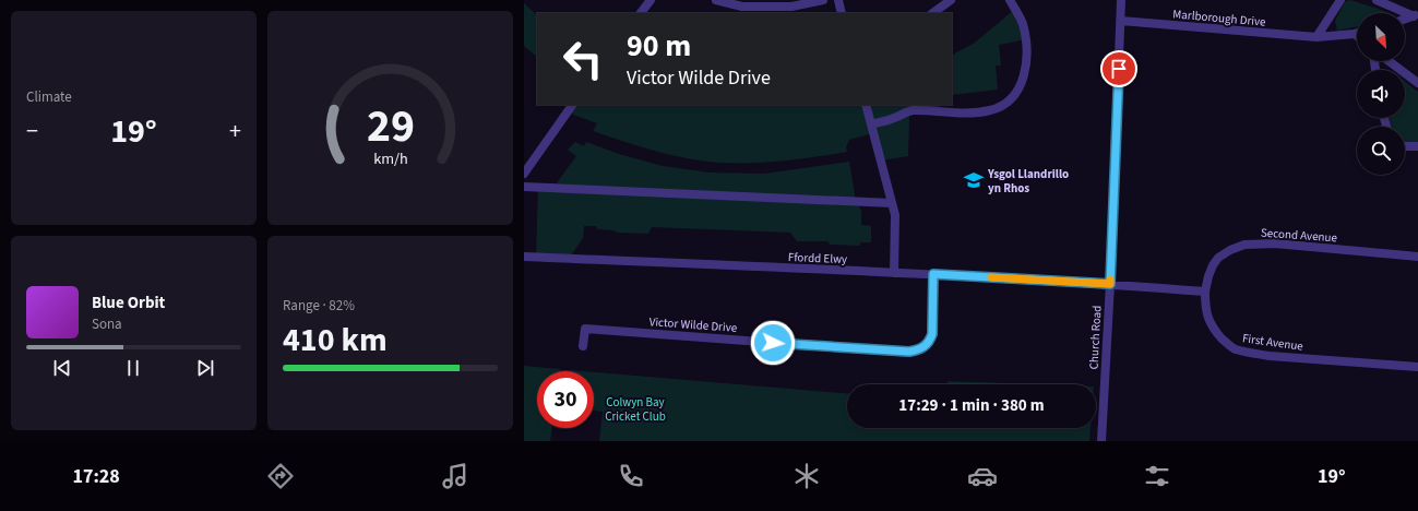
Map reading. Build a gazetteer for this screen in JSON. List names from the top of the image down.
{
  "streets": {
    "street": [
      "Marlborough Drive",
      "Second Avenue",
      "Ffordd Elwy",
      "Victor Wilde Drive",
      "Church Road",
      "First Avenue"
    ]
  },
  "crossings": [
    ["Marlborough Drive", "Church Road"],
    ["Second Avenue", "First Avenue"],
    ["Ffordd Elwy", "Victor Wilde Drive"],
    ["Ffordd Elwy", "Church Road"]
  ],
  "parks": ["Colwyn Bay Cricket Club"],
  "places": {
    "school or university": ["Ysgol Llandrillo yn Rhos"]
  },
  "north": "bottom right",
  "page": {
    "tile": [
      "Climate",
      ["Range · 82%", "410 km"]
    ],
    "turn": ["90 m", "Victor Wilde Drive"],
    "heat": ["−", "19°", "+"],
    "song": ["Blue Orbit", "Sona"],
    "limit": "30",
    "trip": "17:29 · 1 min · 380 m",
    "tabs": ["17:28", "19°"],
    "gauge": ["29", "km/h"]
  }
}
